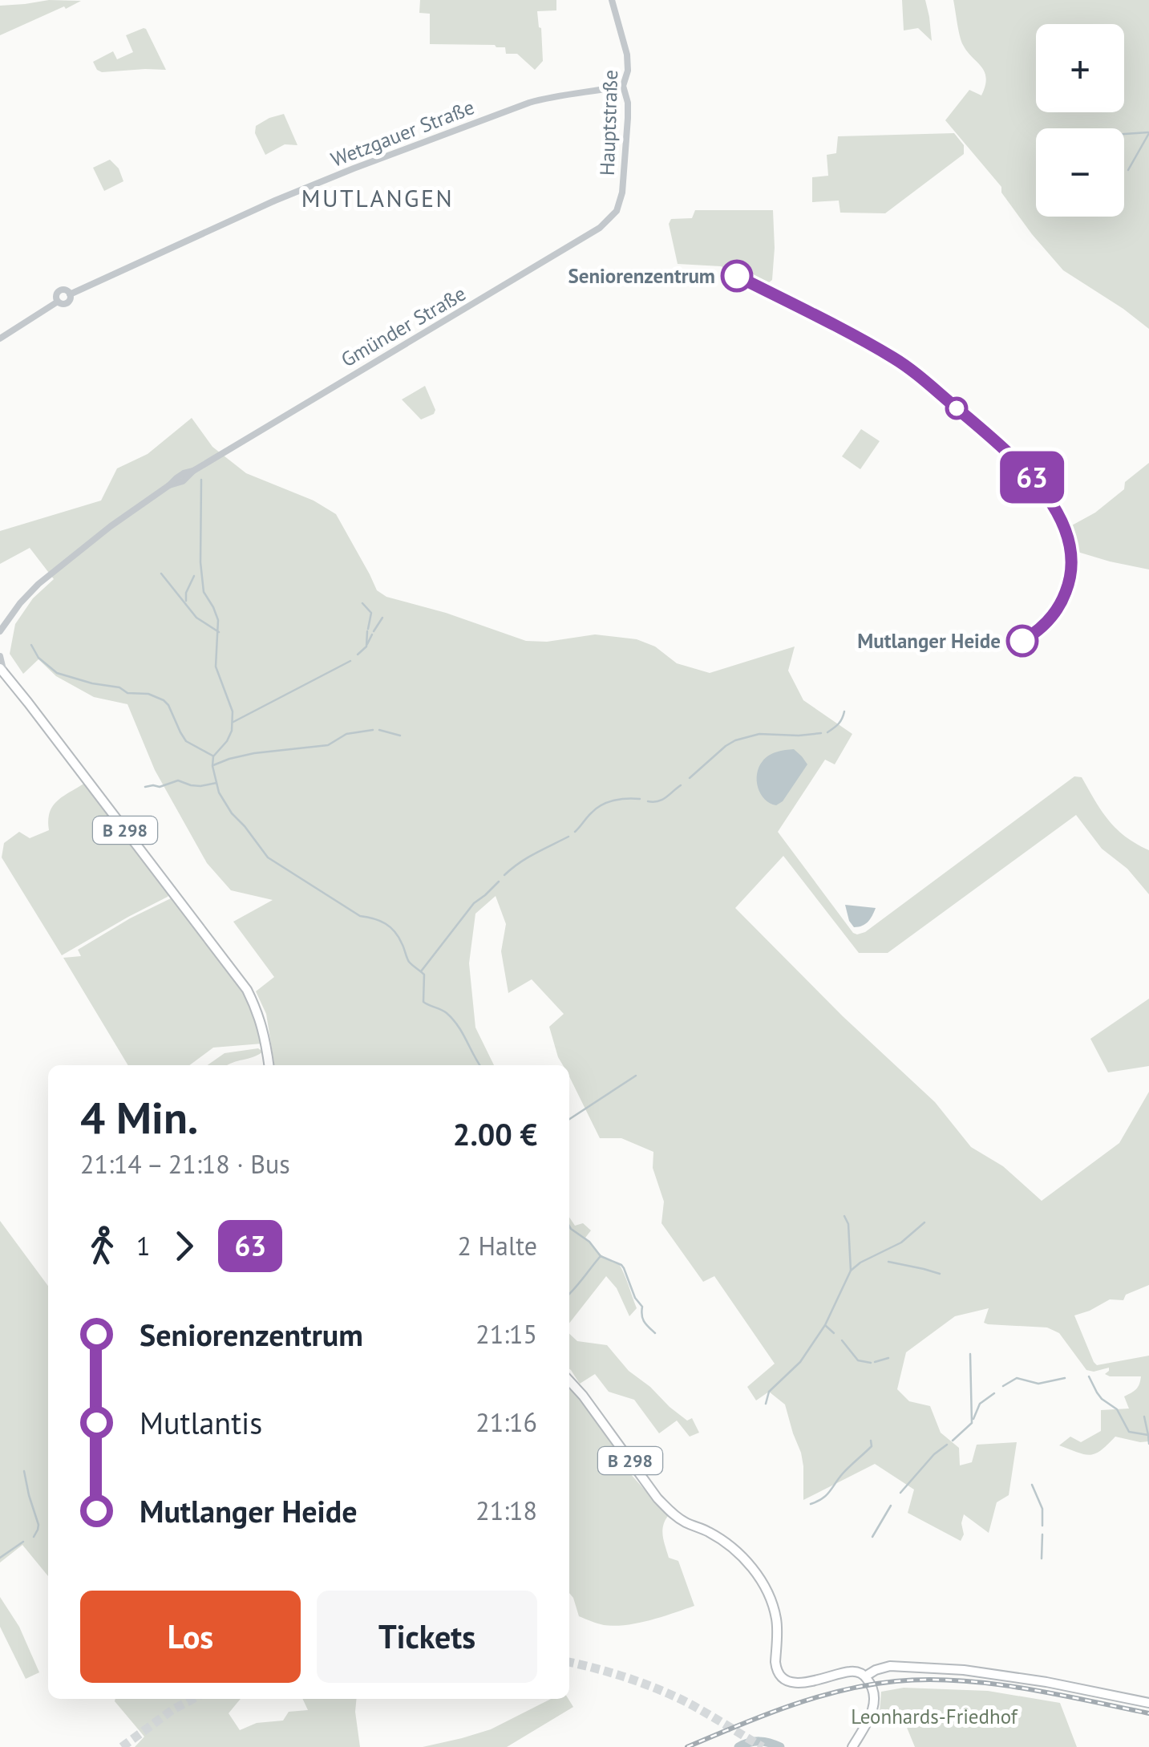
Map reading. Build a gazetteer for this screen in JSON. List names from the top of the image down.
{
  "streets": {
    "main road": ["B 298"],
    "street": ["Hauptstraße", "Wetzgauer Straße", "Gmünder Straße"]
  },
  "crossings": [
    ["Hauptstraße", "Wetzgauer Straße"],
    ["Hauptstraße", "Gmünder Straße"]
  ],
  "districts": ["MUTLANGEN"],
  "parks": ["Leonhards-Friedhof"],
  "places": ["Seniorenzentrum", "Mutlanger Heide"],
  "lines": ["bus line 63"],
  "page": {
    "on_map": "63",
    "map_buttons": ["+", "−"],
    "heading": ["4 Min.", "21:14 – 21:18 · Bus", "2.00 €"],
    "legs": ["1", "63", "2 Halte"],
    "list": [
      {
        "name": "Seniorenzentrum",
        "value": "21:15"
      },
      {
        "name": "Mutlantis",
        "value": "21:16"
      },
      {
        "name": "Mutlanger Heide",
        "value": "21:18"
      }
    ],
    "buttons": ["Los", "Tickets"]
  }
}
